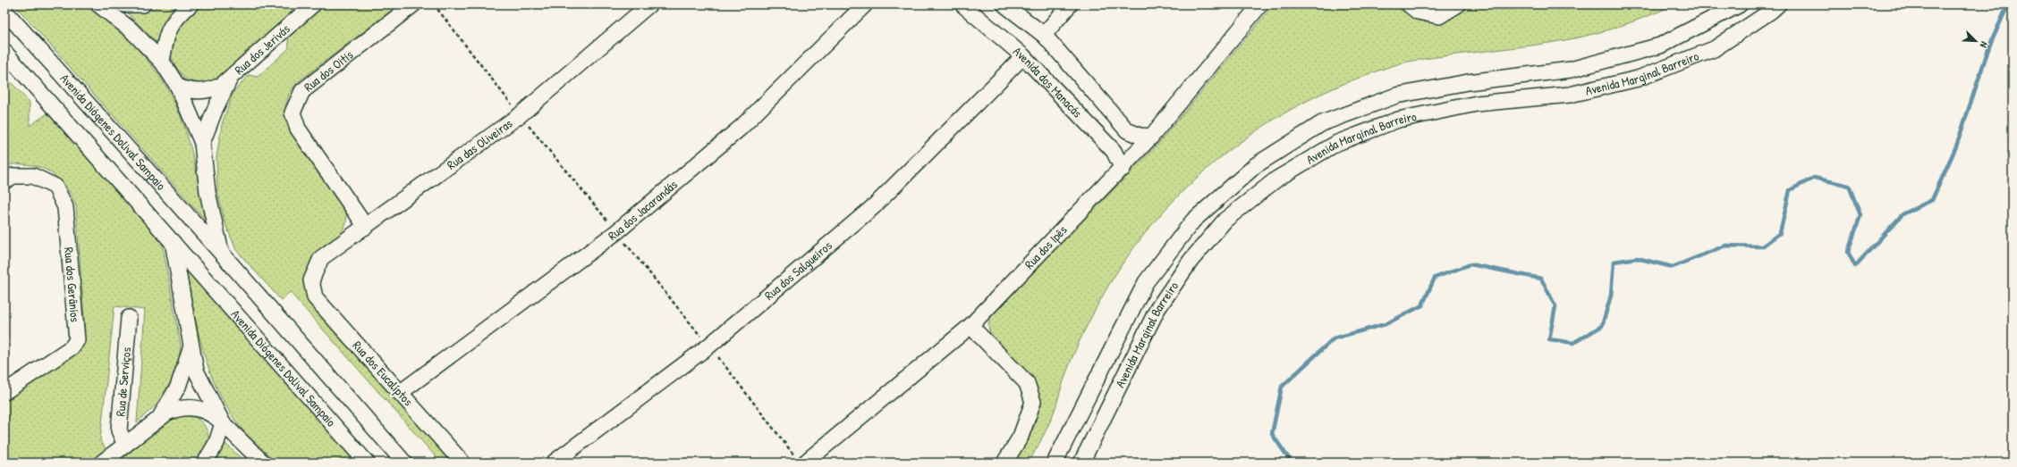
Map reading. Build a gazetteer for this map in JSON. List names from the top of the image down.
{
  "streets": {
    "street": [
      "Rua dos Jerivás",
      "Rua dos Oitis",
      "Avenida Marginal Barreiro",
      "Avenida dos Manacás",
      "Avenida Diógenes Dolival Sampaio",
      "Rua das Oliveiras",
      "Rua dos Jacarandás",
      "Rua dos Ipês",
      "Rua dos Salgueiros",
      "Rua dos Gerânios",
      "Rua dos Eucalíptos",
      "Rua de Serviços"
    ]
  },
  "crossings": [
    ["Rua dos Jerivás", "Avenida Diógenes Dolival Sampaio"],
    ["Rua dos Oitis", "Rua das Oliveiras"],
    ["Avenida dos Manacás", "Rua dos Ipês"],
    ["Avenida dos Manacás", "Rua dos Salgueiros"],
    ["Rua das Oliveiras", "Rua dos Eucalíptos"],
    ["Rua dos Jacarandás", "Rua dos Eucalíptos"]
  ],
  "north": "bottom right"
}
